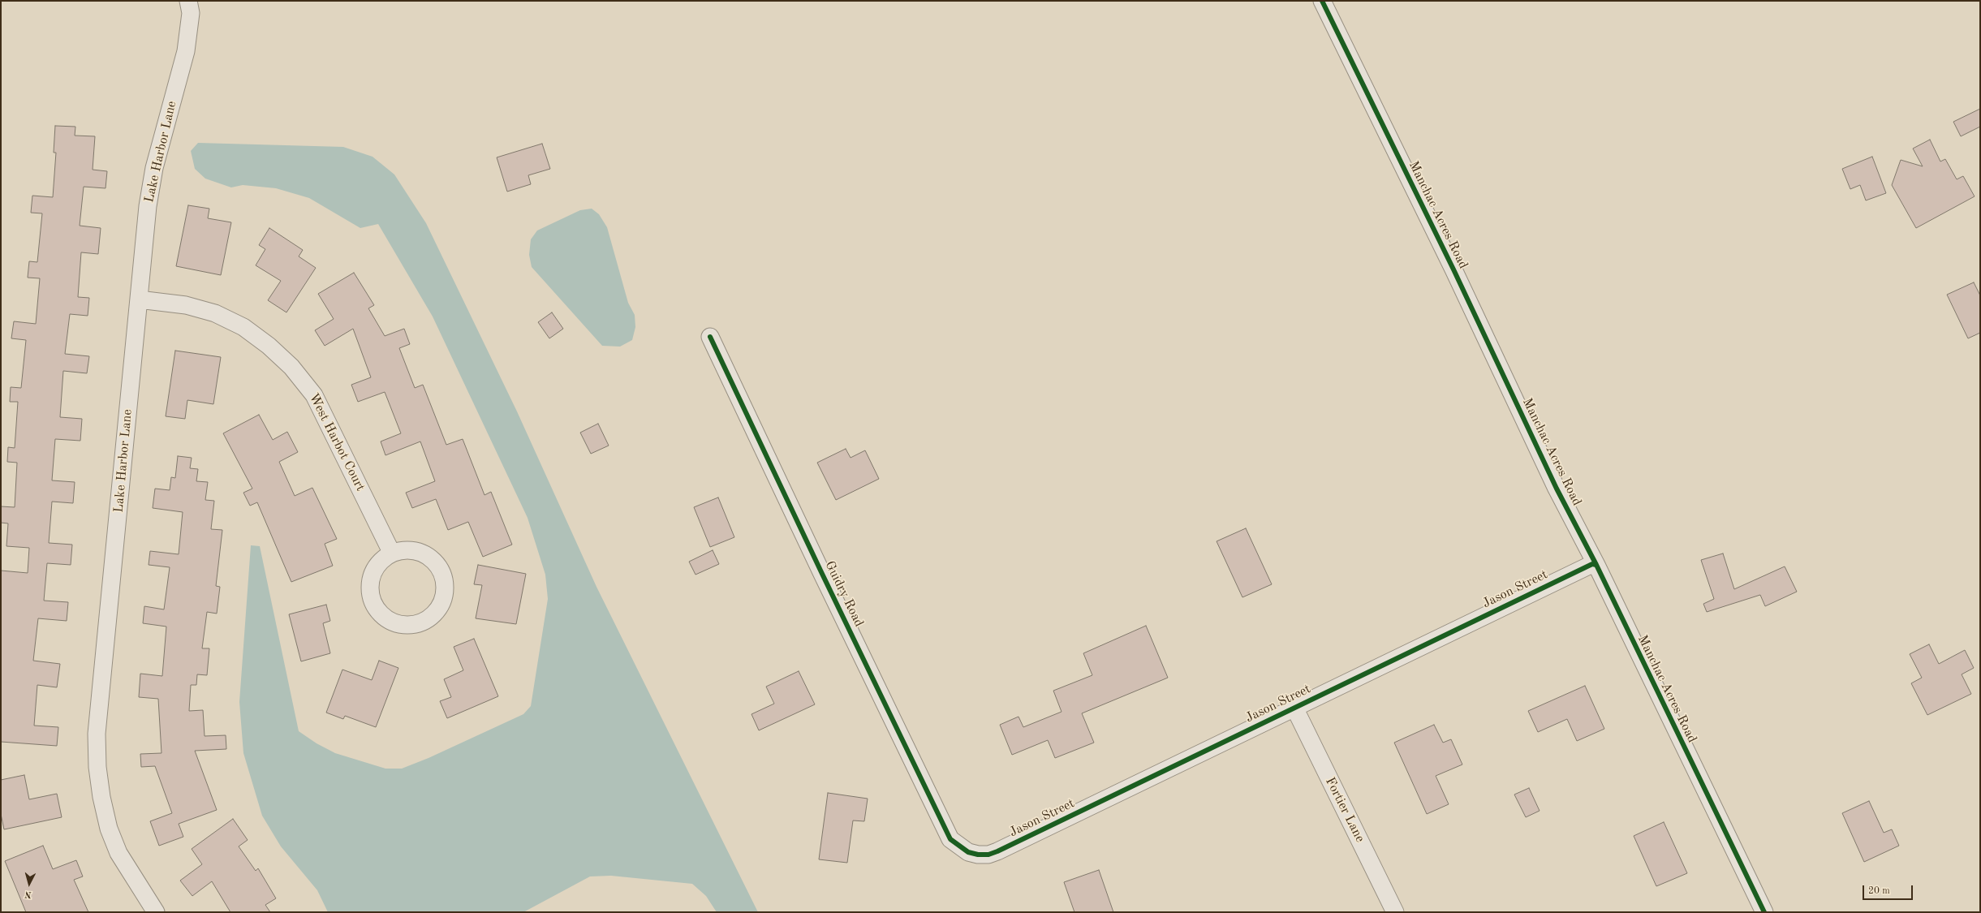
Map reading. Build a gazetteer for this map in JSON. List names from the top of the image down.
{
  "streets": {
    "street": [
      "Lake Harbor Lane",
      "Manchac Acres Road",
      "West Harbot Court",
      "Jason Street",
      "Guidry Road",
      "Fortier Lane"
    ]
  },
  "crossings": [
    ["Lake Harbor Lane", "West Harbot Court"],
    ["Manchac Acres Road", "Jason Street"],
    ["Jason Street", "Guidry Road"],
    ["Jason Street", "Fortier Lane"]
  ],
  "scale_bar": "20 m",
  "north": "bottom"
}
